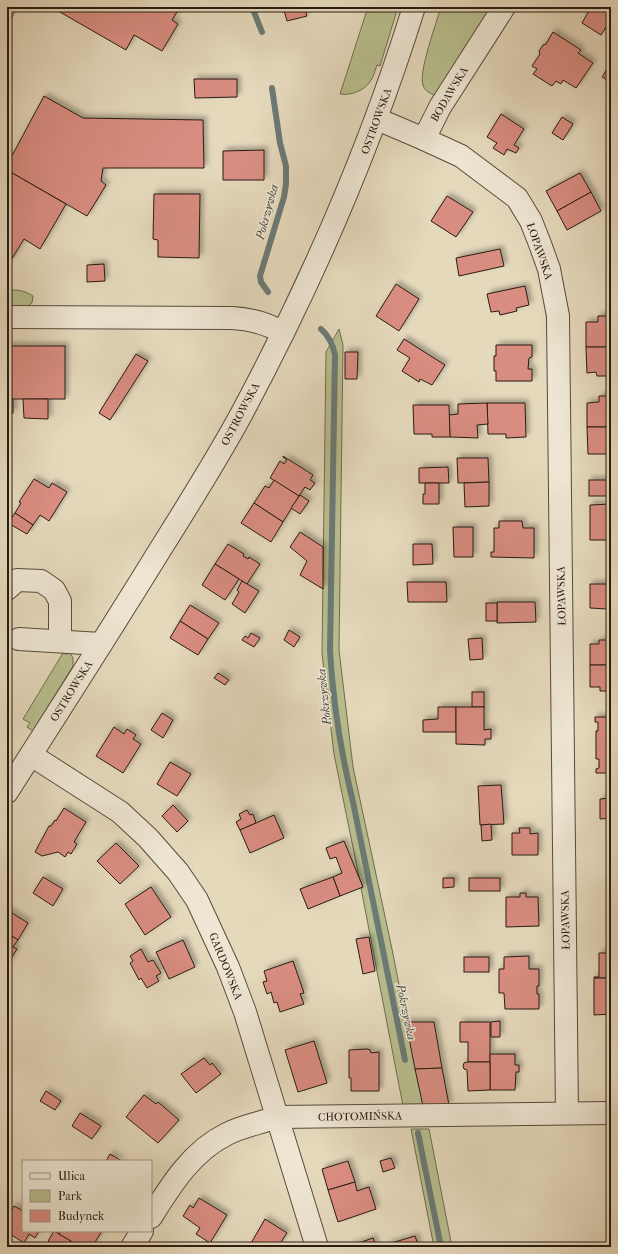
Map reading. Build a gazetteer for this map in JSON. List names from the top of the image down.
{
  "streets": {
    "street": [
      "BODAWSKA",
      "OSTROWSKA",
      "ŁOPAWSKA",
      "GARDOWSKA",
      "CHOTOMIŃSKA"
    ]
  },
  "crossings": [
    ["BODAWSKA", "ŁOPAWSKA"],
    ["OSTROWSKA", "GARDOWSKA"],
    ["ŁOPAWSKA", "CHOTOMIŃSKA"],
    ["GARDOWSKA", "CHOTOMIŃSKA"]
  ],
  "water": ["Pokrzywka"],
  "legend": ["Ulica", "Park", "Budynek"]
}
